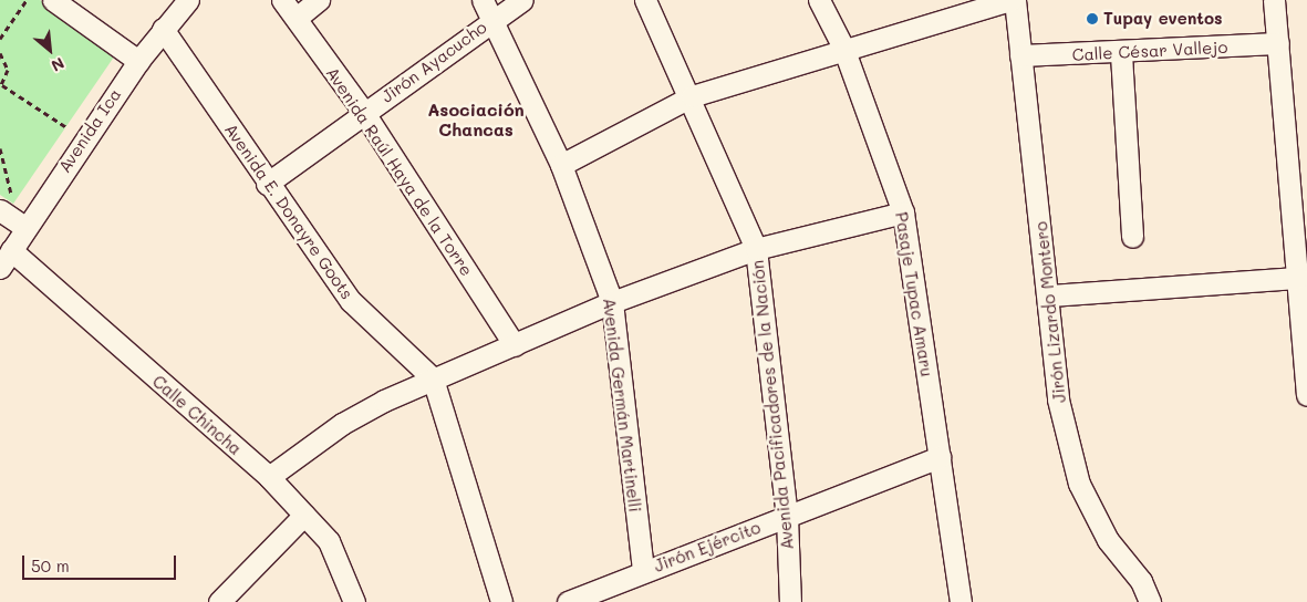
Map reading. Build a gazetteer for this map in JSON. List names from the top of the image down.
{
  "streets": {
    "street": [
      "Calle César Vallejo",
      "Jirón Ayacucho",
      "Avenida Ica",
      "Avenida Raúl Haya de la Torre",
      "Avenida E. Donayre Goots",
      "Pasaje Tupac Amaru",
      "Jirón Lizardo Montero",
      "Avenida Germán Martinelli",
      "Avenida Pacificadores de la Nación",
      "Calle Chincha",
      "Jirón Ejército"
    ]
  },
  "crossings": [
    ["Calle César Vallejo", "Jirón Lizardo Montero"],
    ["Jirón Ayacucho", "Avenida Raúl Haya de la Torre"],
    ["Jirón Ayacucho", "Avenida E. Donayre Goots"],
    ["Jirón Ayacucho", "Avenida Germán Martinelli"],
    ["Avenida Ica", "Avenida E. Donayre Goots"],
    ["Avenida Ica", "Calle Chincha"],
    ["Pasaje Tupac Amaru", "Jirón Ejército"],
    ["Avenida Germán Martinelli", "Jirón Ejército"],
    ["Avenida Pacificadores de la Nación", "Jirón Ejército"]
  ],
  "districts": ["Asociación Chancas"],
  "places": ["Tupay eventos"],
  "scale_bar": "50 m",
  "north": "bottom right"
}
